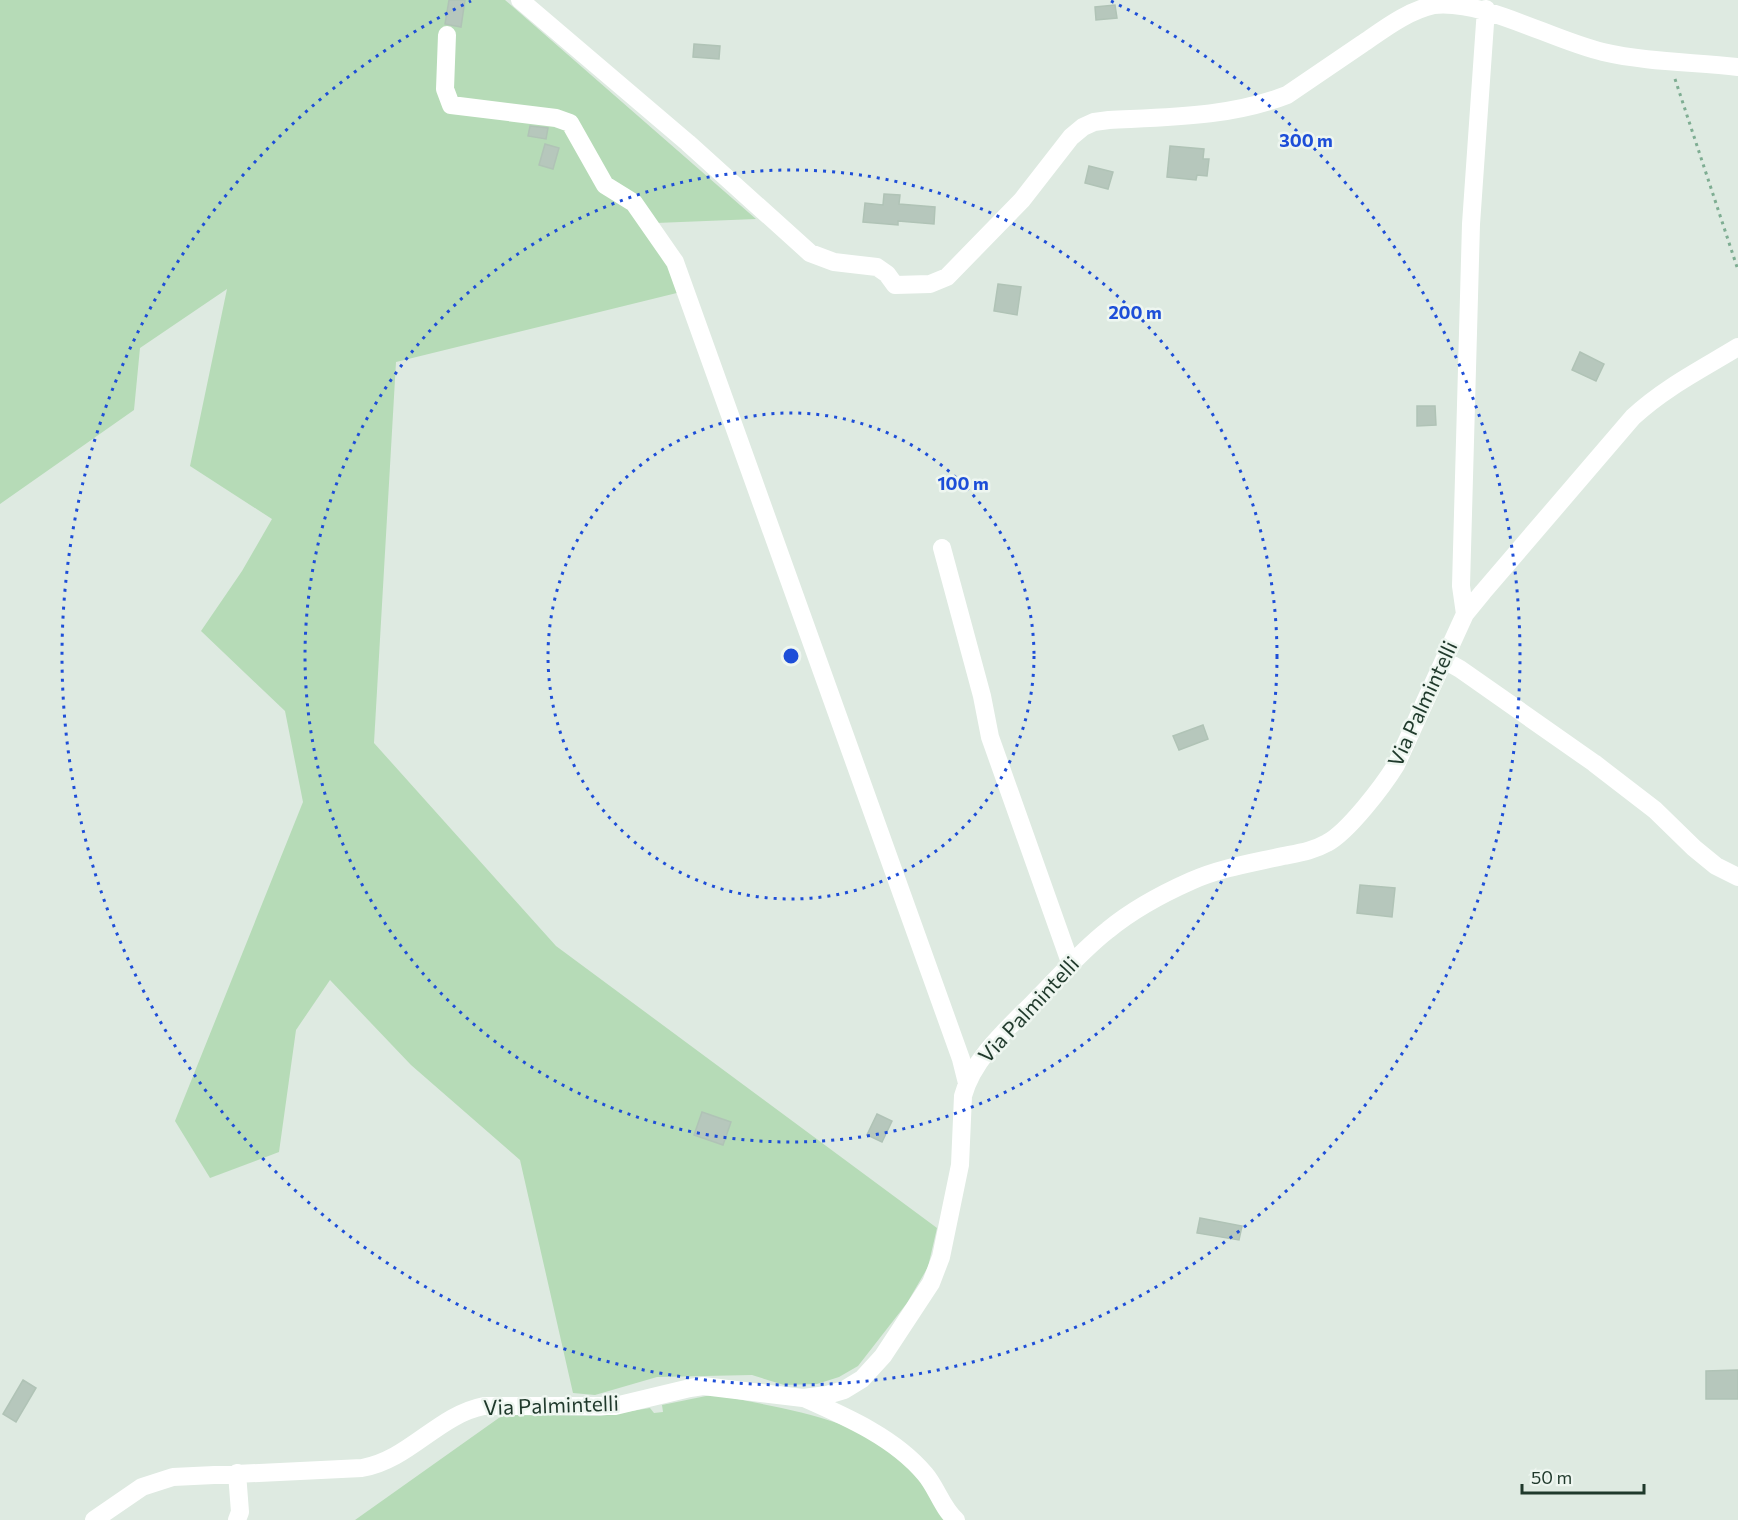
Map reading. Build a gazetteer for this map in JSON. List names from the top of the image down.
{
  "streets": {
    "street": ["Via Palmintelli"]
  },
  "scale_bar": "50 m",
  "rings": ["300 m", "200 m", "100 m"]
}
